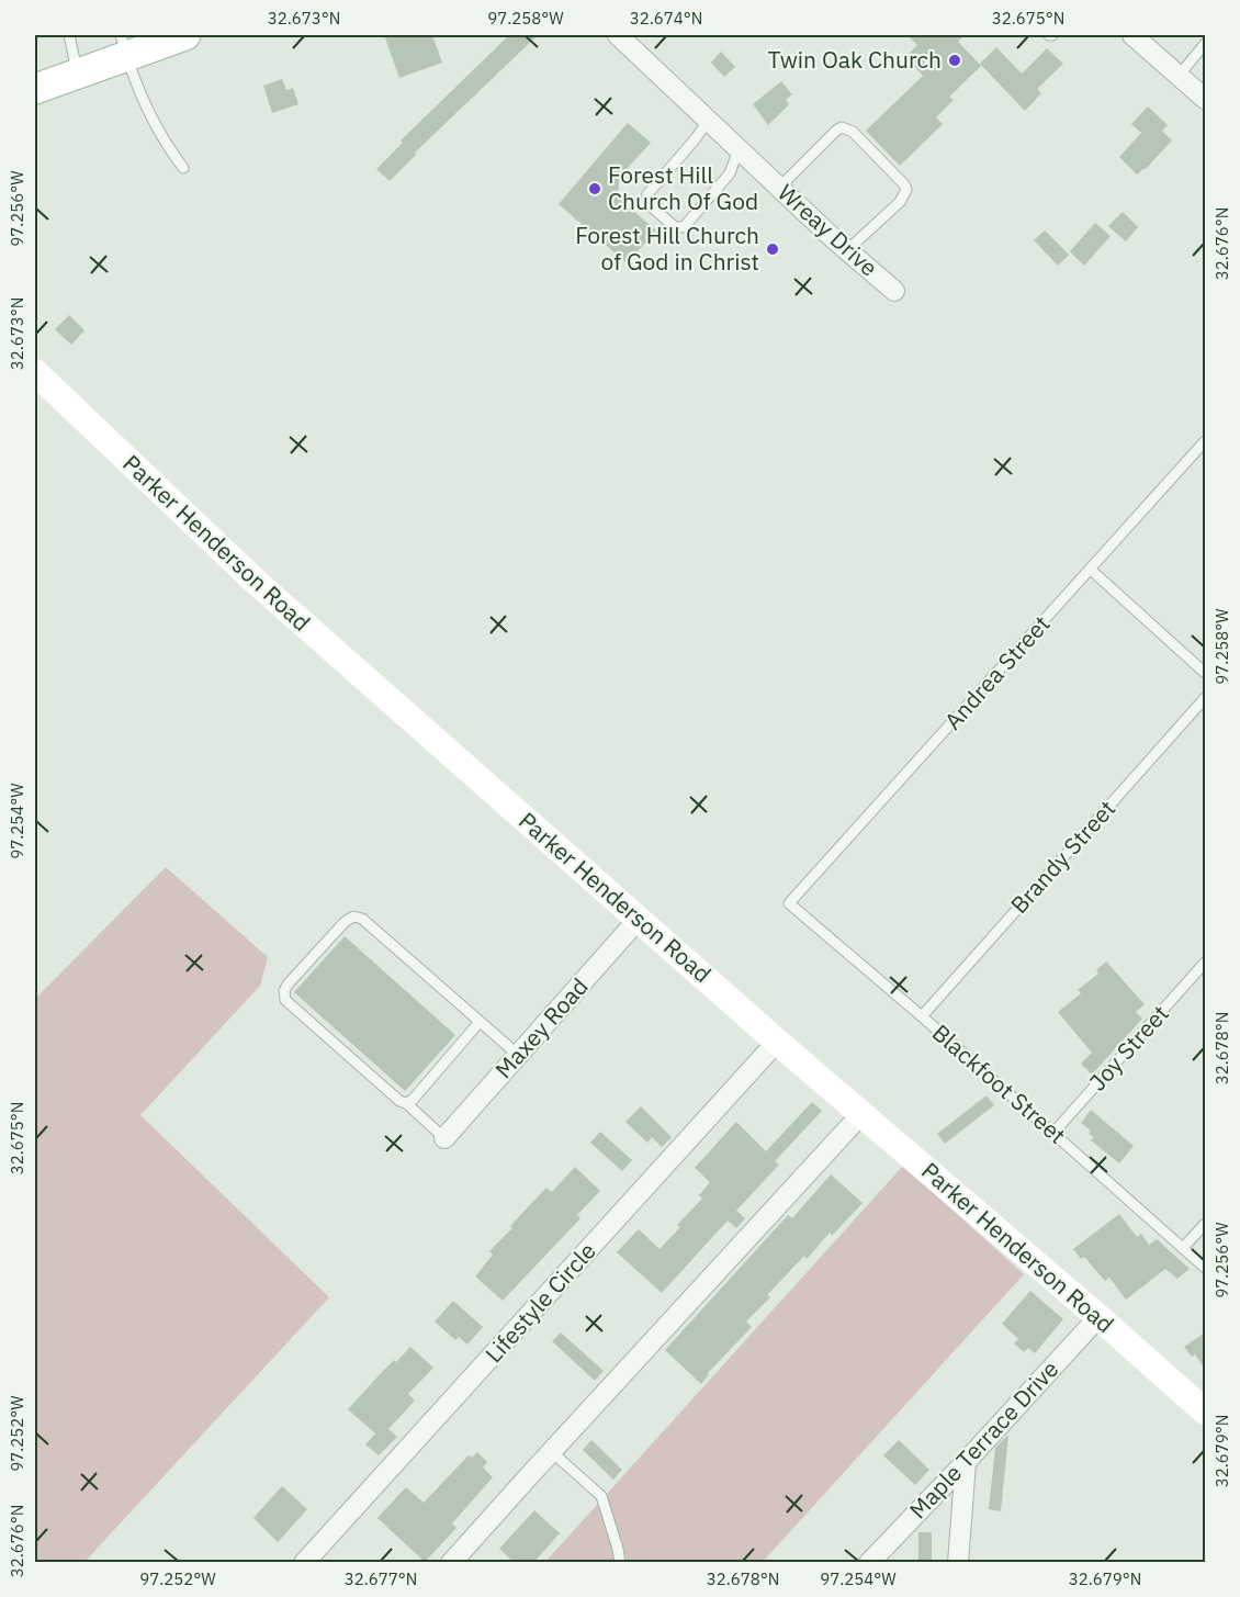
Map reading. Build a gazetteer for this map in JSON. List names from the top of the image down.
{
  "streets": {
    "street": [
      "Wreay Drive",
      "Parker Henderson Road",
      "Maxey Road",
      "Lifestyle Circle",
      "Maple Terrace Drive"
    ],
    "lane": [
      "Andrea Street",
      "Brandy Street",
      "Joy Street",
      "Blackfoot Street"
    ]
  },
  "crossings": [
    ["Parker Henderson Road", "Maxey Road"],
    ["Parker Henderson Road", "Lifestyle Circle"],
    ["Parker Henderson Road", "Maple Terrace Drive"],
    ["Andrea Street", "Blackfoot Street"],
    ["Brandy Street", "Blackfoot Street"],
    ["Joy Street", "Blackfoot Street"]
  ],
  "places": ["Twin Oak Church", "Forest Hill Church Of God", "Forest Hill Church of God in Christ"],
  "coordinates": [
    "32.673°N",
    "97.258°W",
    "32.674°N",
    "32.675°N",
    "97.256°W",
    "32.676°N",
    "97.254°W",
    "32.678°N",
    "97.252°W",
    "32.679°N",
    "32.677°N"
  ]
}
